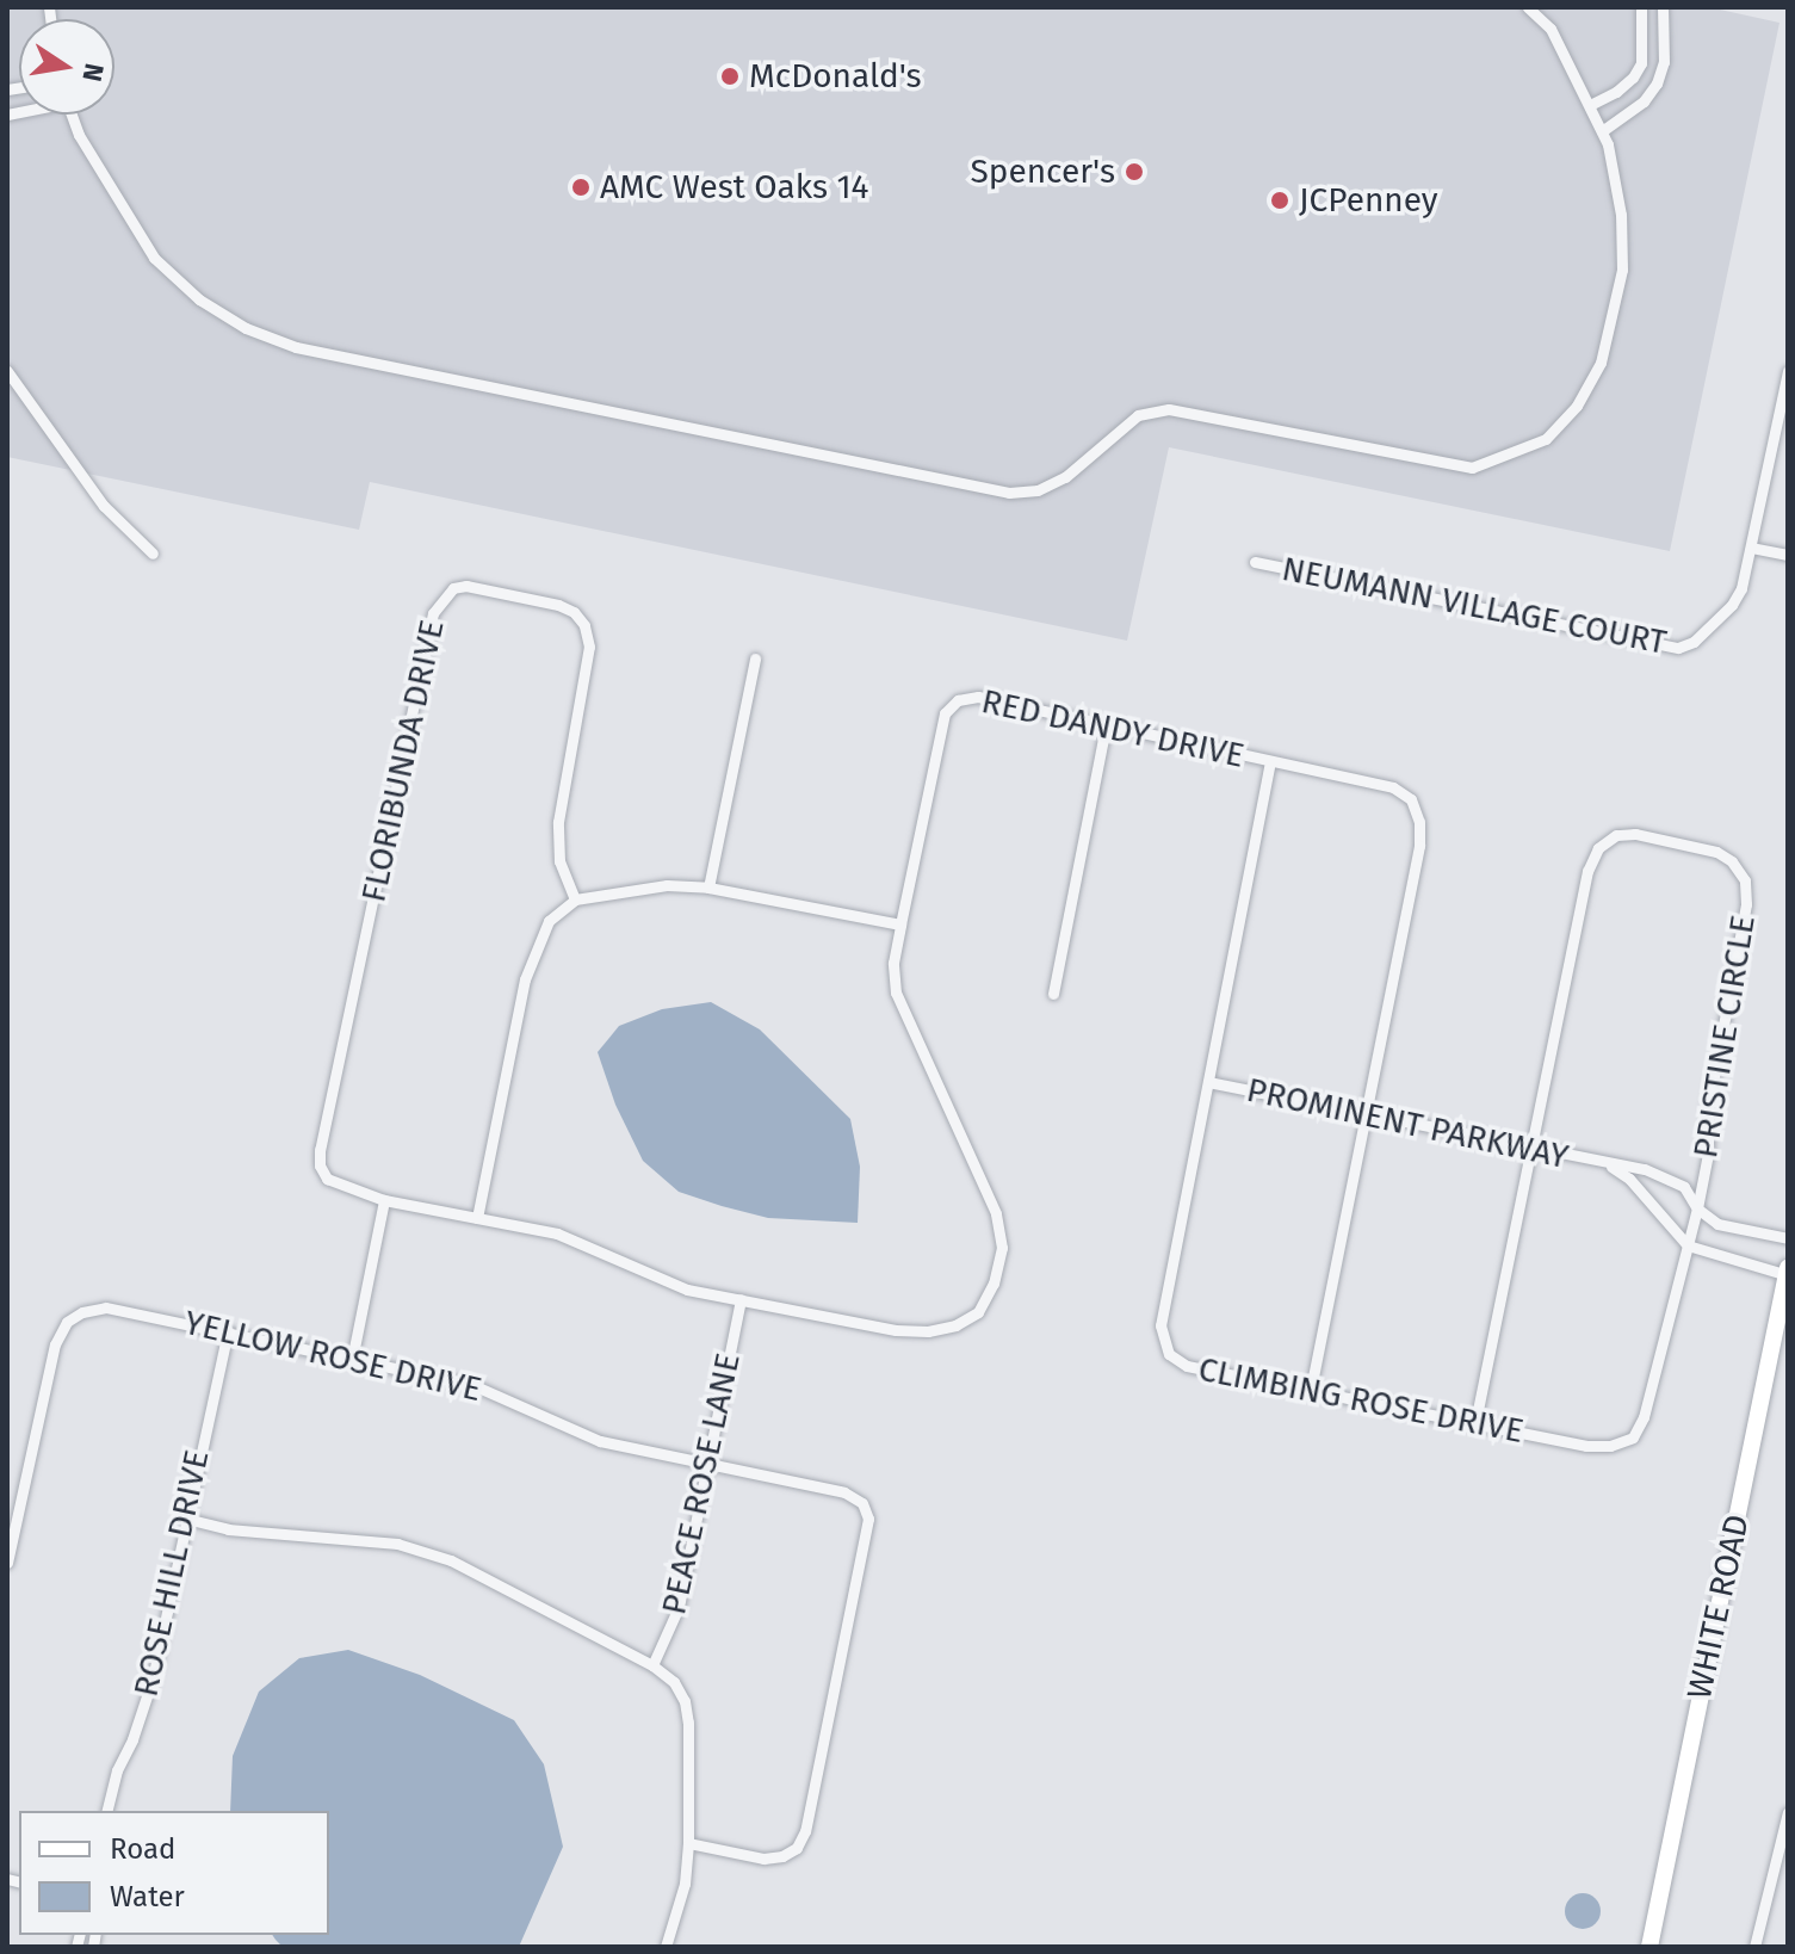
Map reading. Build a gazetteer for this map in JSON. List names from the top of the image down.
{
  "streets": {
    "street": [
      "NEUMANN VILLAGE COURT",
      "RED DANDY DRIVE",
      "FLORIBUNDA DRIVE",
      "PRISTINE CIRCLE",
      "PROMINENT PARKWAY",
      "YELLOW ROSE DRIVE",
      "CLIMBING ROSE DRIVE",
      "PEACE ROSE LANE",
      "ROSE HILL DRIVE",
      "WHITE ROAD"
    ]
  },
  "crossings": [
    ["RED DANDY DRIVE", "FLORIBUNDA DRIVE"],
    ["RED DANDY DRIVE", "PROMINENT PARKWAY"],
    ["RED DANDY DRIVE", "CLIMBING ROSE DRIVE"],
    ["RED DANDY DRIVE", "PEACE ROSE LANE"],
    ["PRISTINE CIRCLE", "PROMINENT PARKWAY"],
    ["PRISTINE CIRCLE", "CLIMBING ROSE DRIVE"],
    ["PROMINENT PARKWAY", "CLIMBING ROSE DRIVE"],
    ["YELLOW ROSE DRIVE", "PEACE ROSE LANE"],
    ["YELLOW ROSE DRIVE", "ROSE HILL DRIVE"]
  ],
  "places": [
    "McDonald's",
    "Spencer's",
    "AMC West Oaks 14",
    "JCPenney"
  ],
  "legend": ["Road", "Water"],
  "north": "right"
}
